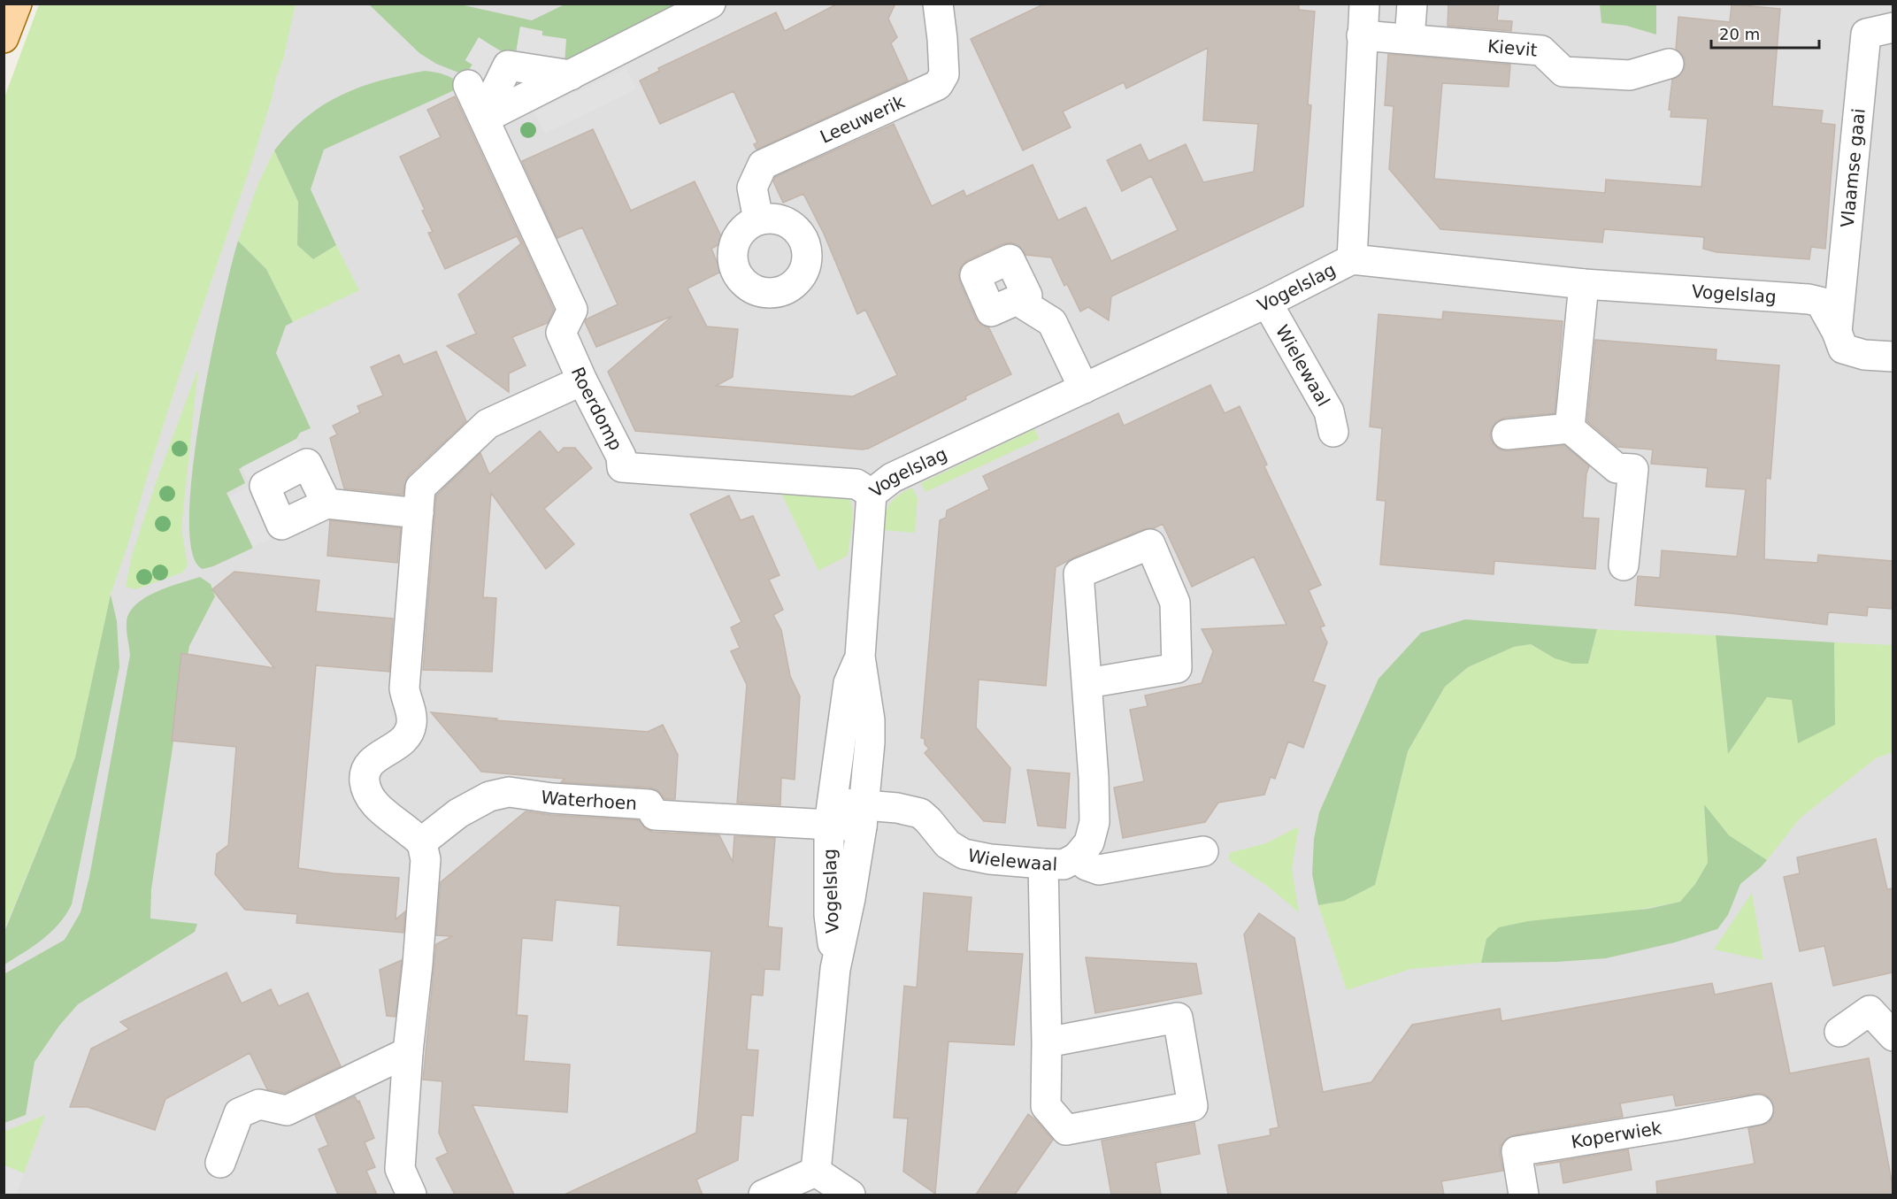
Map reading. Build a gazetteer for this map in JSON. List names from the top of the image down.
{
  "streets": {
    "street": [
      "Kievit",
      "Leeuwerik",
      "Vlaamse gaai",
      "Vogelslag",
      "Wielewaal",
      "Roerdomp",
      "Waterhoen",
      "Koperwiek"
    ]
  },
  "crossings": [
    ["Vlaamse gaai", "Vogelslag"],
    ["Vogelslag", "Wielewaal"],
    ["Vogelslag", "Roerdomp"],
    ["Vogelslag", "Waterhoen"],
    ["Wielewaal", "Waterhoen"]
  ],
  "scale_bar": "20 m"
}
